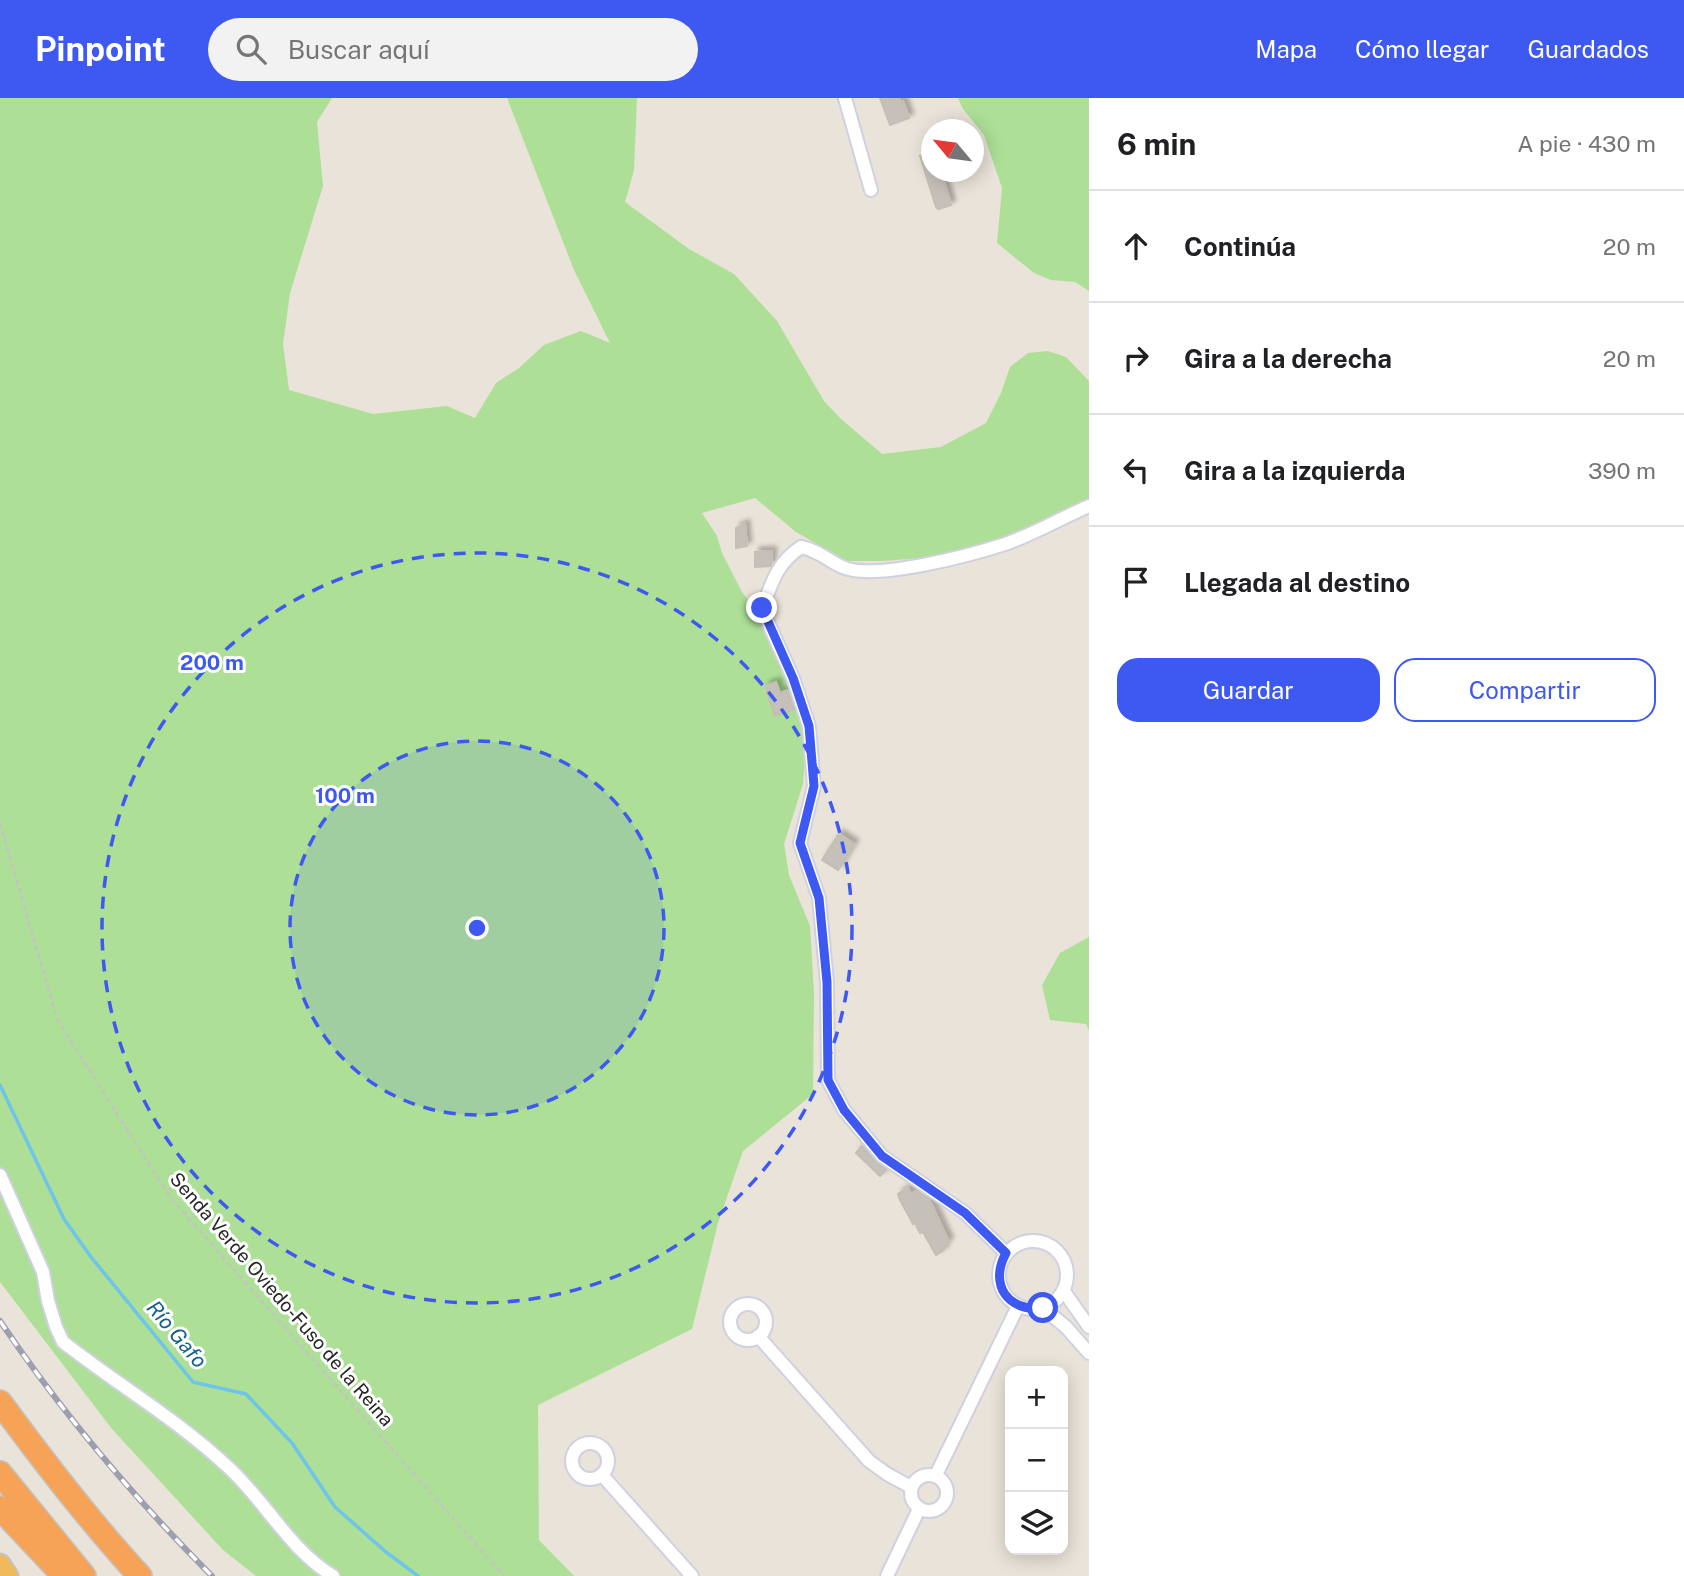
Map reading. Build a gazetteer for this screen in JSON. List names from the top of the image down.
{
  "streets": {
    "path": ["Senda Verde Oviedo-Fuso de la Reina"]
  },
  "water": ["Río Gafo"],
  "north": "top left",
  "page": {
    "header": "Pinpoint",
    "search": "Buscar aquí",
    "nav": ["Mapa", "Cómo llegar", "Guardados"],
    "heading": ["6 min", "A pie · 430 m"],
    "list": [
      ["Continúa", "20 m"],
      ["Gira a la derecha", "20 m"],
      ["Gira a la izquierda", "390 m"],
      "Llegada al destino"
    ],
    "buttons": ["Guardar", "Compartir"],
    "map_buttons": ["+", "−"]
  },
  "rings": ["200 m", "100 m"]
}
